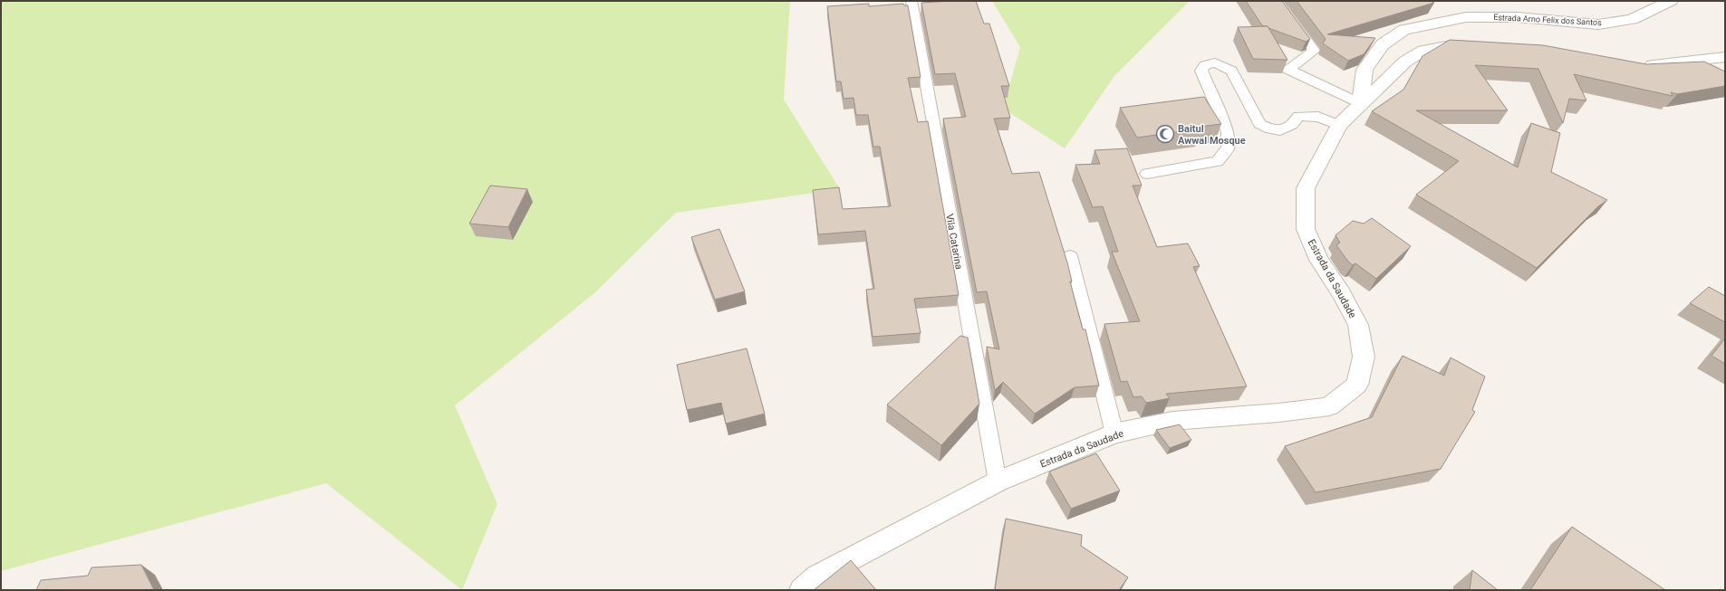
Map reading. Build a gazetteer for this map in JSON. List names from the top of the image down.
{
  "streets": {
    "street": ["Estrada Arno Felix dos Santos", "Estrada da Saudade"],
    "lane": ["Vila Catarina"]
  },
  "crossings": [
    ["Estrada Arno Felix dos Santos", "Estrada da Saudade"],
    ["Vila Catarina", "Estrada da Saudade"]
  ],
  "places": {
    "mosque": ["Baitul Awwal Mosque"]
  }
}
